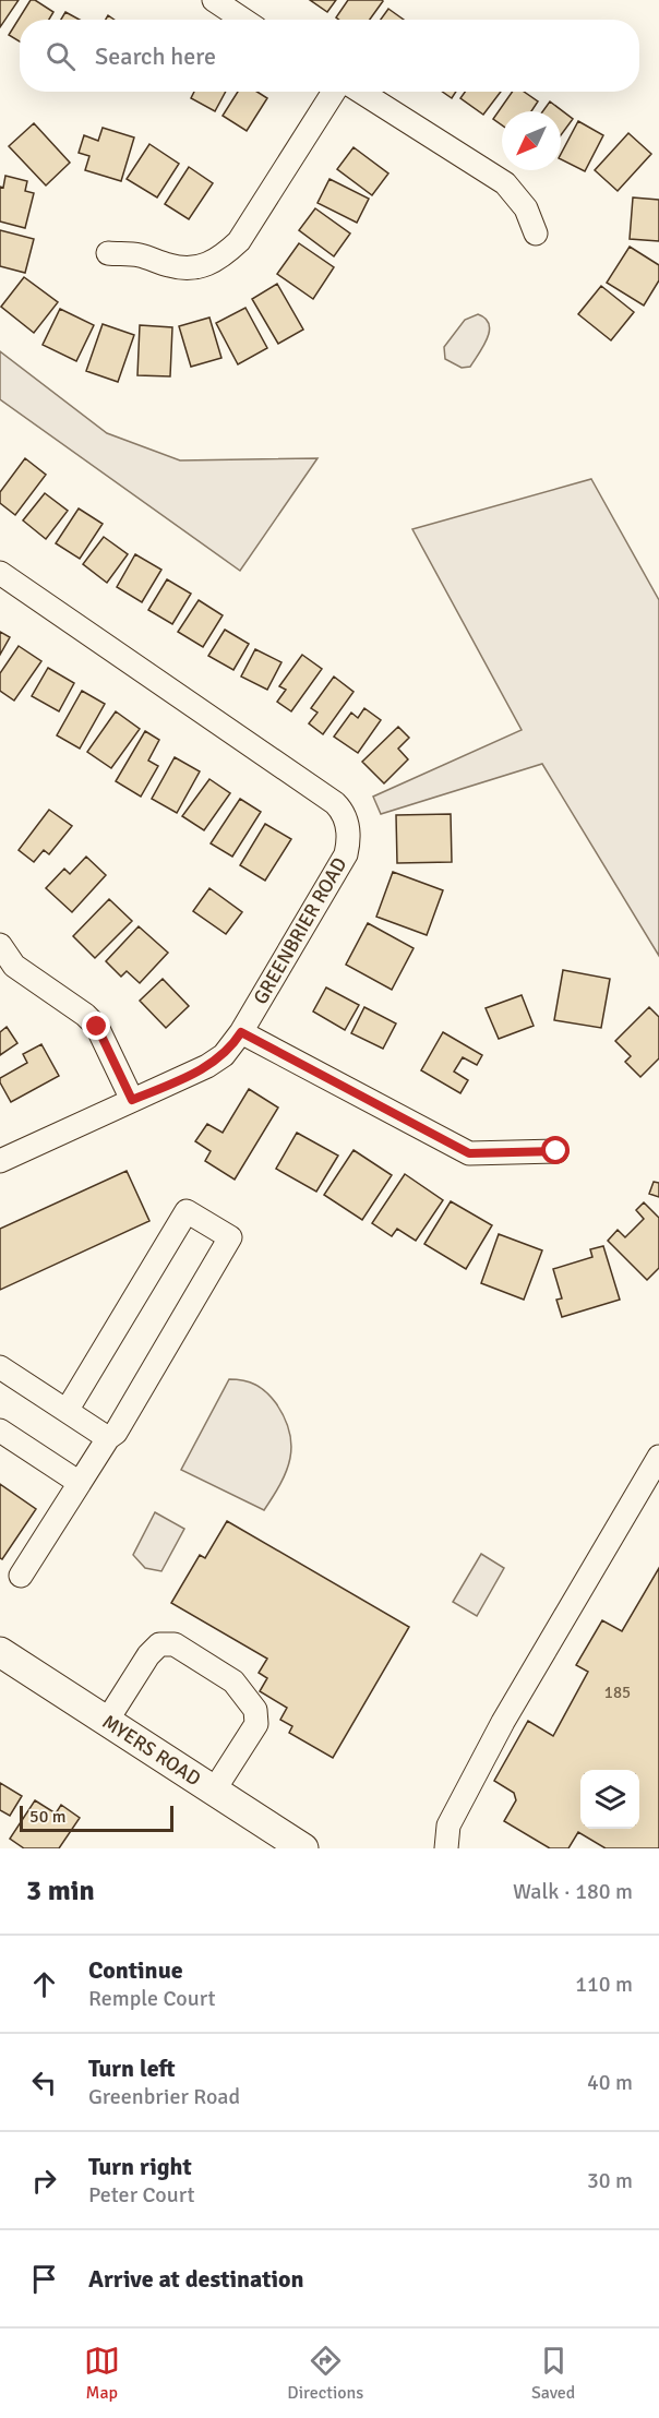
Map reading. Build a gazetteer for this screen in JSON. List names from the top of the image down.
{
  "streets": {
    "main road": ["MYERS ROAD"],
    "street": ["GREENBRIER ROAD"]
  },
  "house_numbers": ["185"],
  "scale_bar": "50 m",
  "north": "bottom left",
  "page": {
    "search": "Search here",
    "scale": "50 m",
    "heading": ["3 min", "Walk · 180 m"],
    "list": [
      ["Continue", "Remple Court", "110 m"],
      ["Turn left", "Greenbrier Road", "40 m"],
      ["Turn right", "Peter Court", "30 m"],
      "Arrive at destination"
    ],
    "nav": ["Map", "Directions", "Saved"]
  }
}
